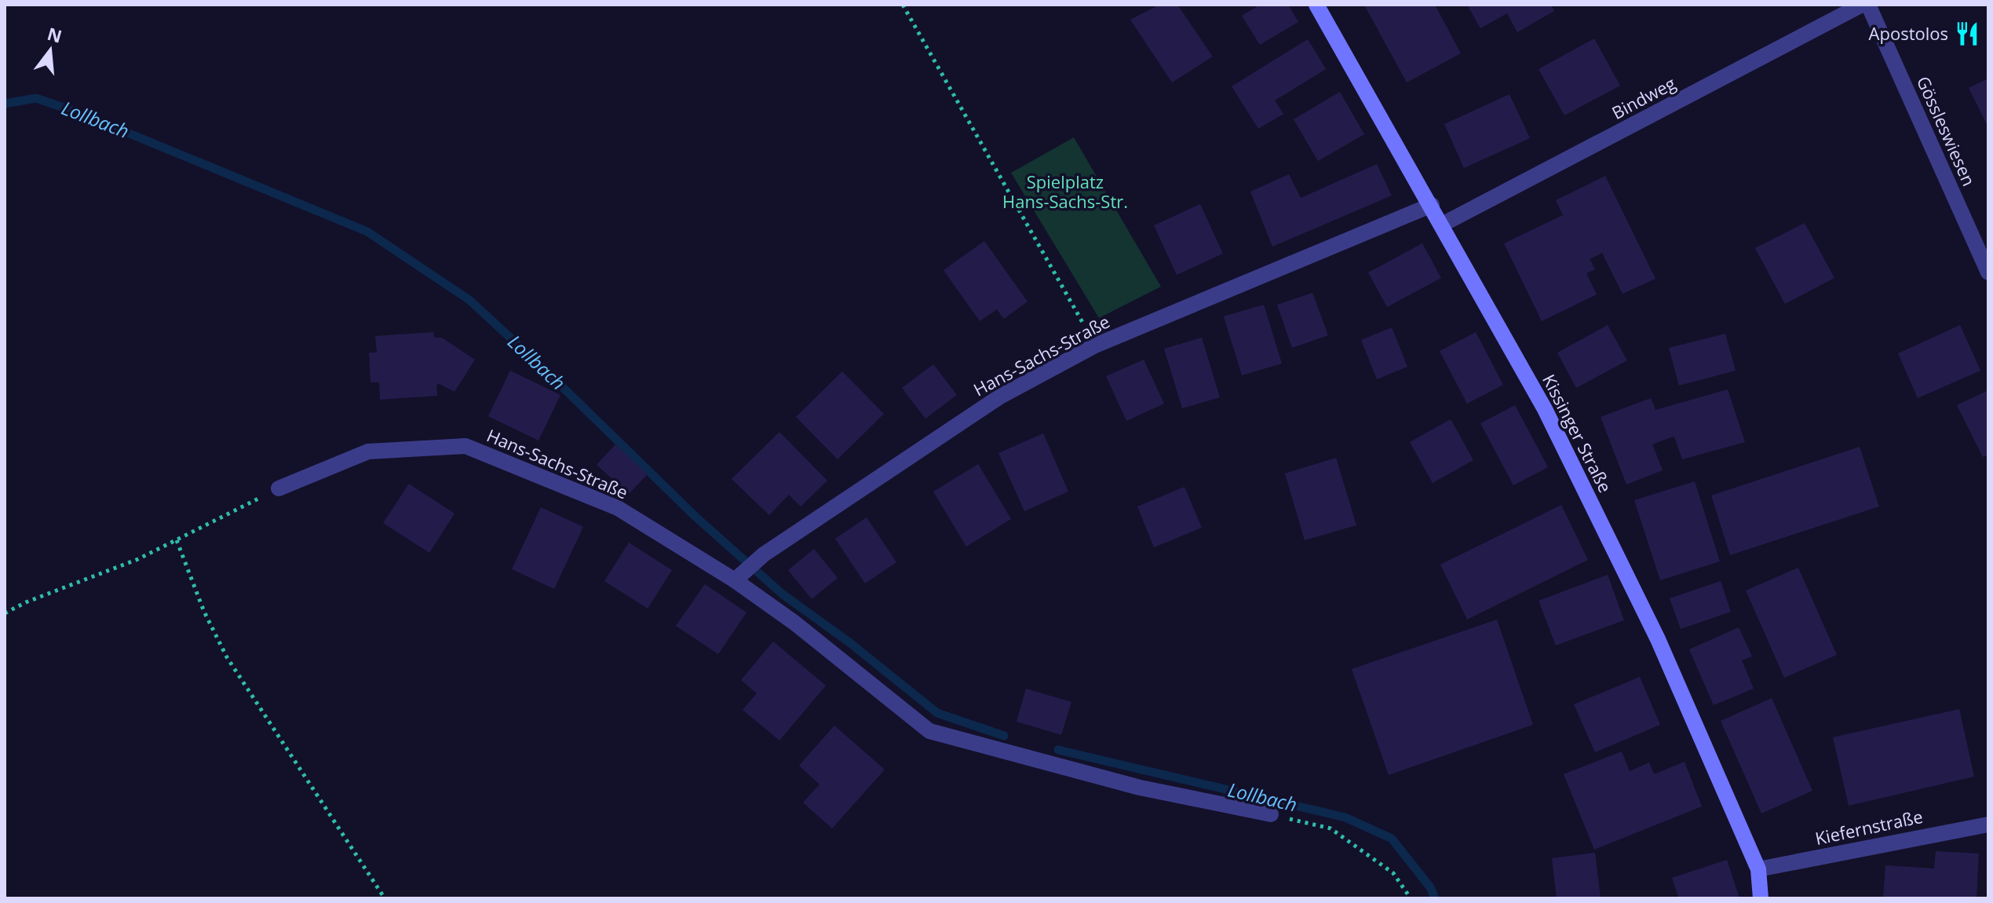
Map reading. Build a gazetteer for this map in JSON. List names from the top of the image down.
{
  "streets": {
    "street": [
      "Bindweg",
      "Gössleswiesen",
      "Hans-Sachs-Straße",
      "Kissinger Straße",
      "Kiefernstraße"
    ]
  },
  "crossings": [
    ["Bindweg", "Kissinger Straße"],
    ["Hans-Sachs-Straße", "Kissinger Straße"],
    ["Kissinger Straße", "Kiefernstraße"]
  ],
  "water": ["Lollbach"],
  "parks": ["Spielplatz Hans-Sachs-Str."],
  "places": {
    "restaurant": ["Apostolos"]
  },
  "north": "top"
}
